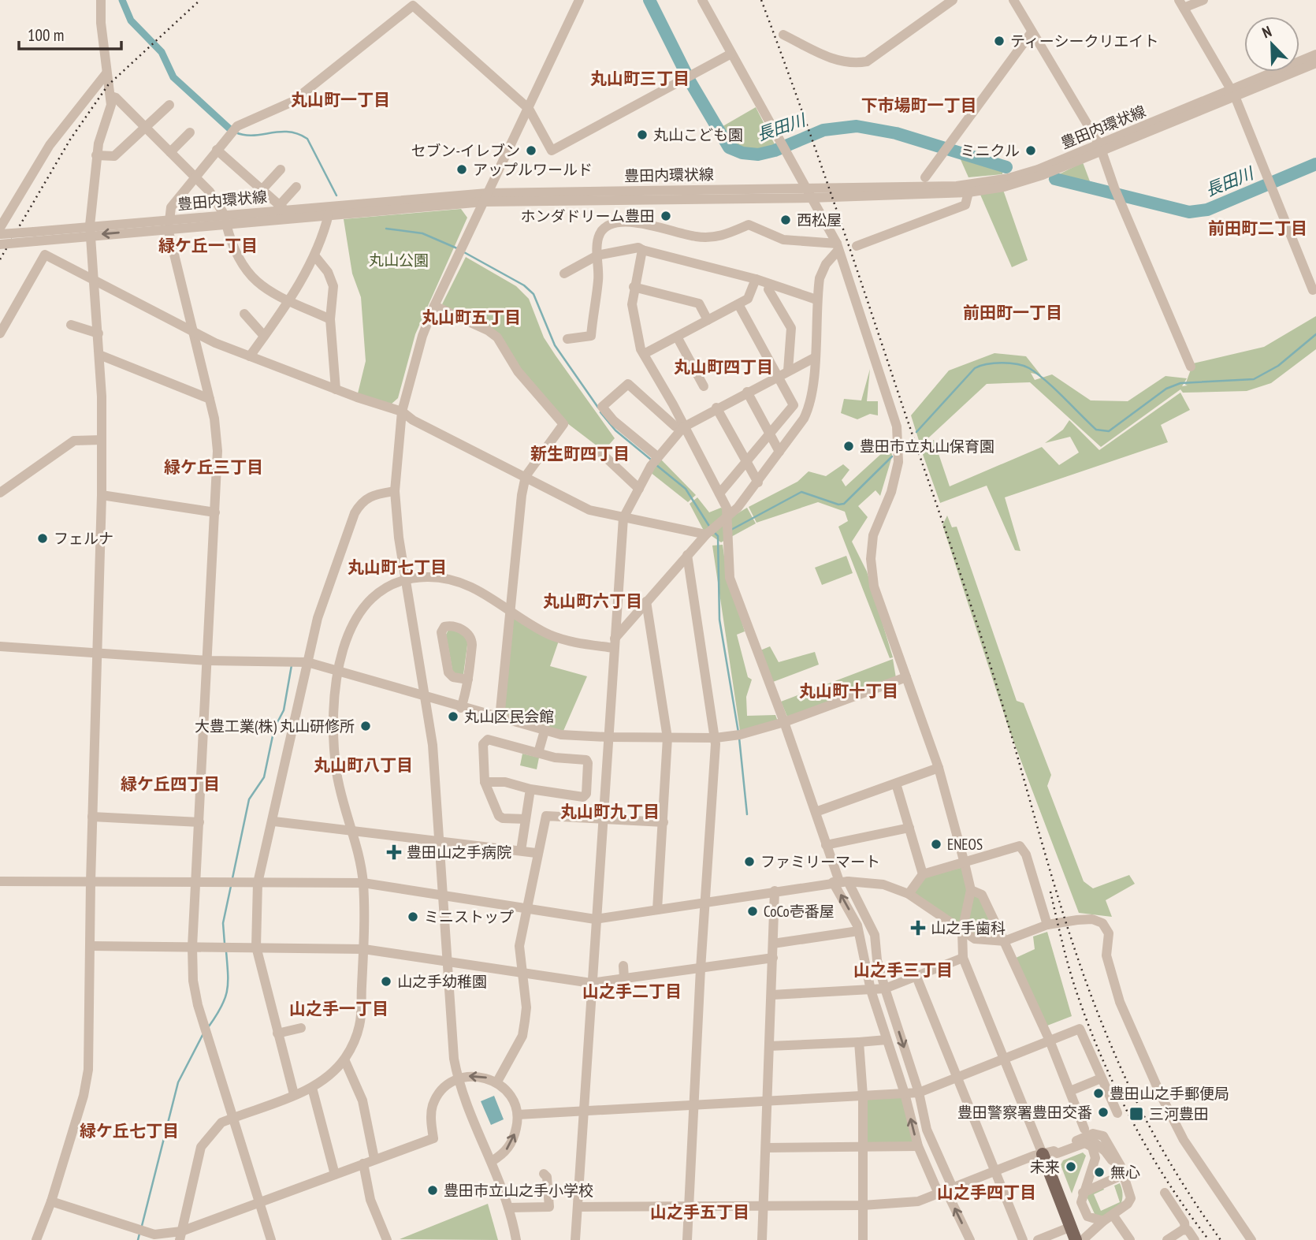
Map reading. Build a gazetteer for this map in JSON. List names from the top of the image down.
{
  "streets": {
    "street": ["豊田内環状線"]
  },
  "districts": [
    "丸山町三丁目",
    "丸山町一丁目",
    "下市場町一丁目",
    "前田町二丁目",
    "緑ケ丘一丁目",
    "前田町一丁目",
    "丸山町五丁目",
    "丸山町四丁目",
    "新生町四丁目",
    "緑ケ丘三丁目",
    "丸山町七丁目",
    "丸山町六丁目",
    "丸山町十丁目",
    "丸山町八丁目",
    "緑ケ丘四丁目",
    "丸山町九丁目",
    "山之手三丁目",
    "山之手二丁目",
    "山之手一丁目",
    "緑ケ丘七丁目",
    "山之手四丁目",
    "山之手五丁目"
  ],
  "water": ["長田川"],
  "parks": ["丸山公園"],
  "places": {
    "other": [
      "ティーシークリエイト",
      "丸山こども園",
      "セブン-イレブン",
      "ミニクル",
      "アップルワールド",
      "ホンダドリーム豊田",
      "西松屋",
      "豊田市立丸山保育園",
      "フェルナ",
      "丸山区民会館",
      "大豊工業(株) 丸山研修所",
      "ENEOS",
      "ファミリーマート",
      "CoCo壱番屋",
      "ミニストップ",
      "山之手幼稚園",
      "豊田山之手郵便局",
      "豊田警察署豊田交番",
      "未来",
      "無心",
      "豊田市立山之手小学校"
    ],
    "health": ["豊田山之手病院", "山之手歯科"],
    "transit": ["三河豊田"]
  },
  "scale_bar": "100 m",
  "north": "top left"
}
